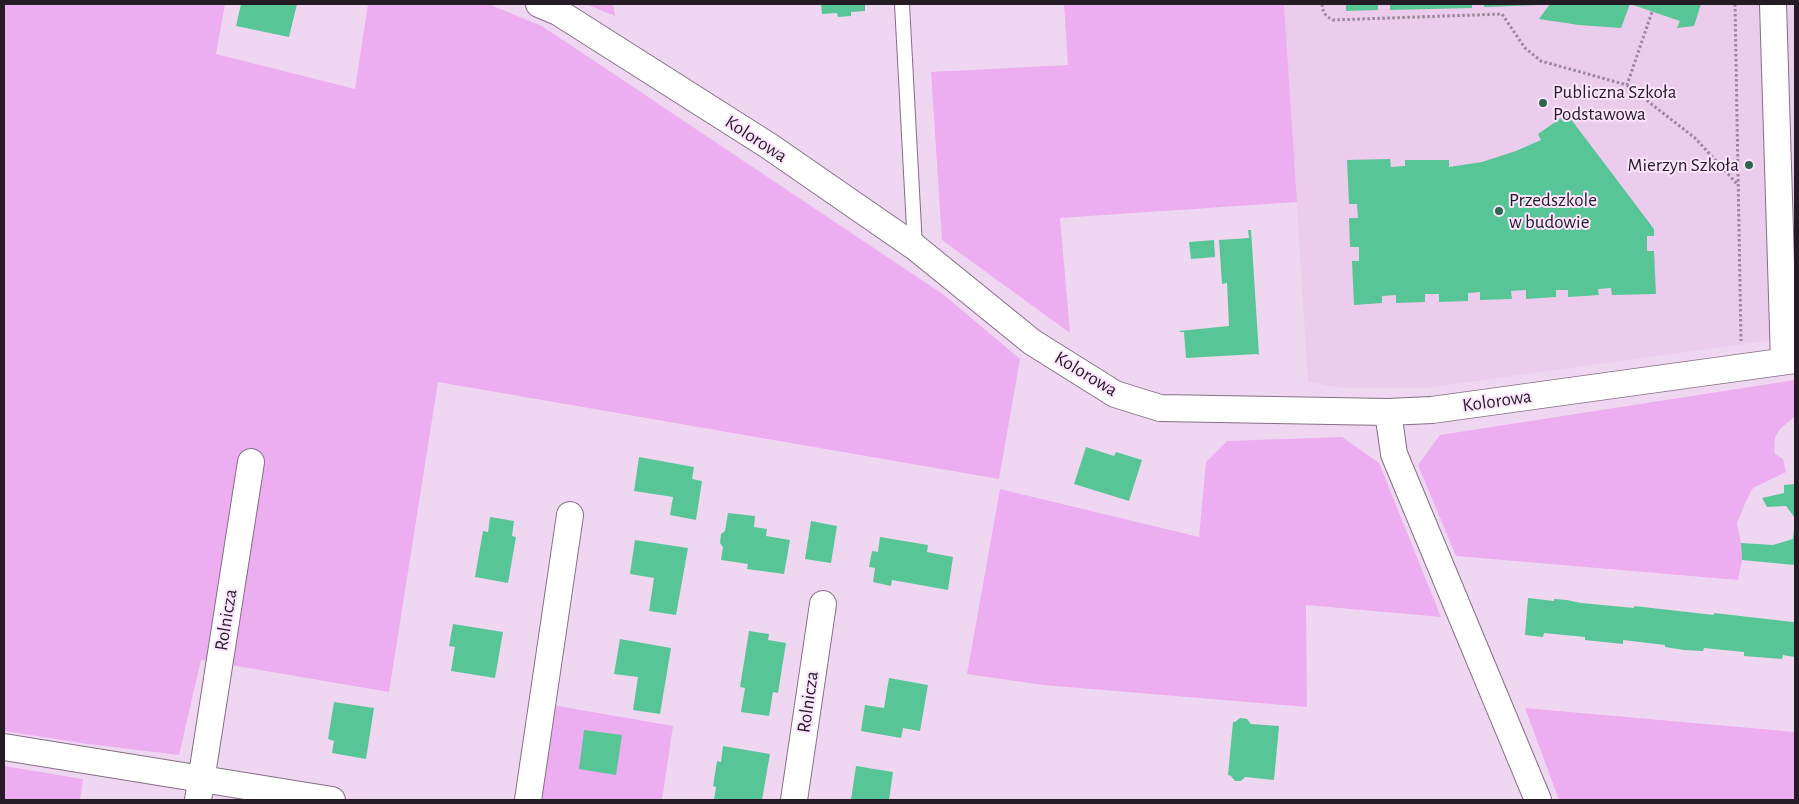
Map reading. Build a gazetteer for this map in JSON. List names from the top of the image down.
{
  "streets": {
    "street": ["Kolorowa", "Rolnicza"]
  },
  "places": ["Publiczna Szkoła Podstawowa", "Mierzyn Szkoła", "Przedszkole w budowie"]
}
